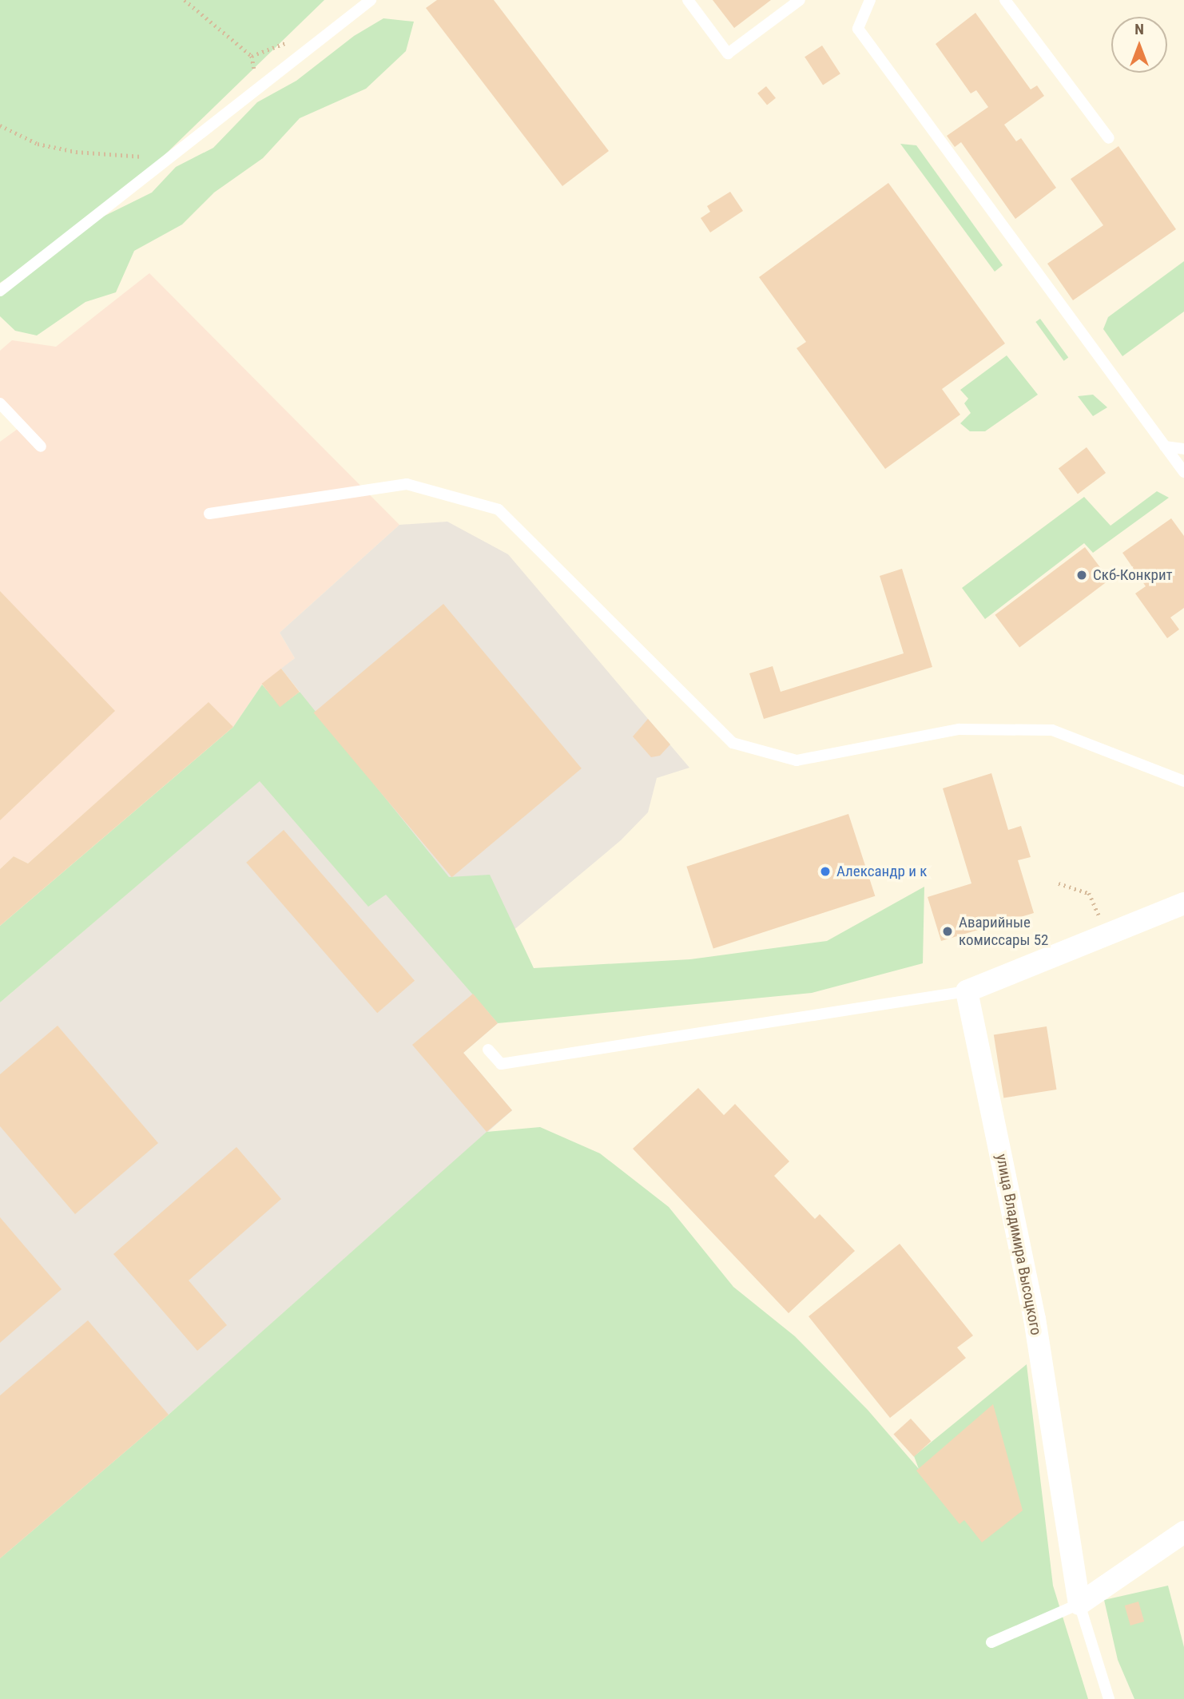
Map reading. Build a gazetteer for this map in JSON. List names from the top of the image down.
{
  "streets": {
    "street": ["улица Владимира Высоцкого"]
  },
  "places": ["Скб-Конкрит", "Александр и к", "Аварийные комиссары 52"],
  "north": "top"
}
